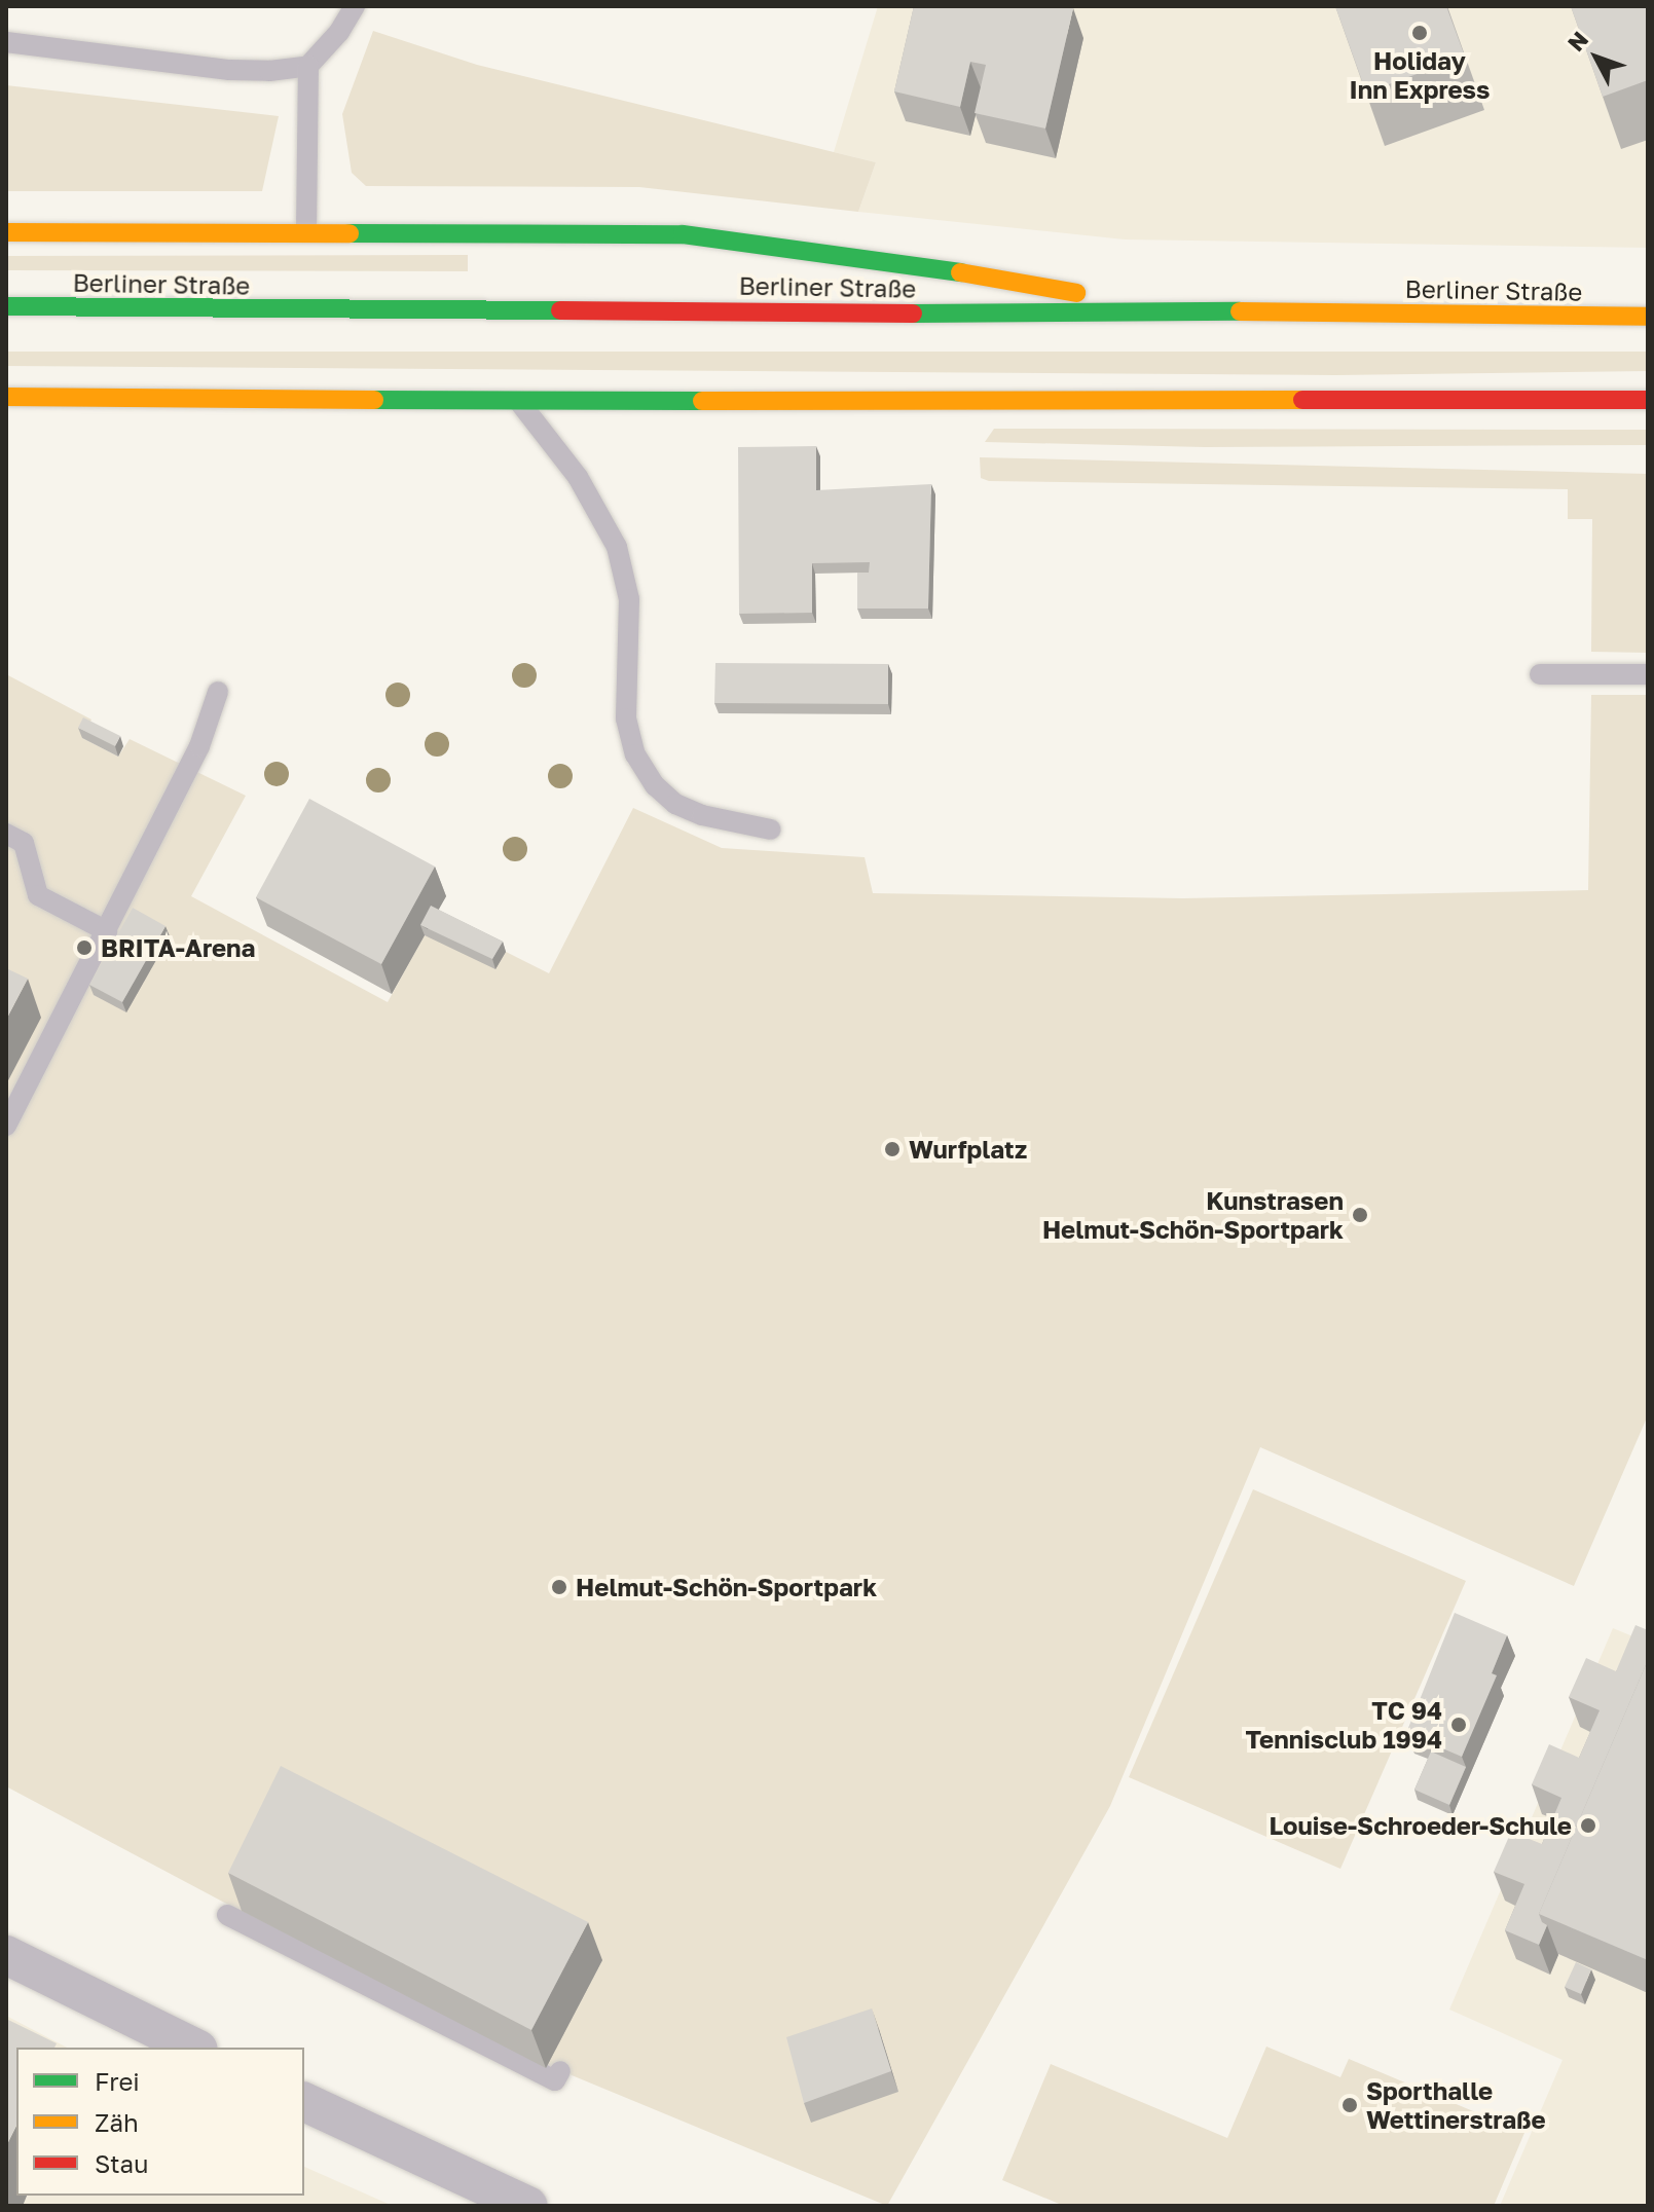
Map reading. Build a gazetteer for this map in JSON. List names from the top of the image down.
{
  "streets": {
    "main road": ["Berliner Straße"]
  },
  "places": [
    "Holiday Inn Express",
    "BRITA-Arena",
    "Wurfplatz",
    "Kunstrasen Helmut-Schön-Sportpark",
    "Helmut-Schön-Sportpark",
    "TC 94 Tennisclub 1994",
    "Louise-Schroeder-Schule",
    "Sporthalle Wettinerstraße"
  ],
  "legend": ["Frei", "Zäh", "Stau"],
  "north": "top left"
}
